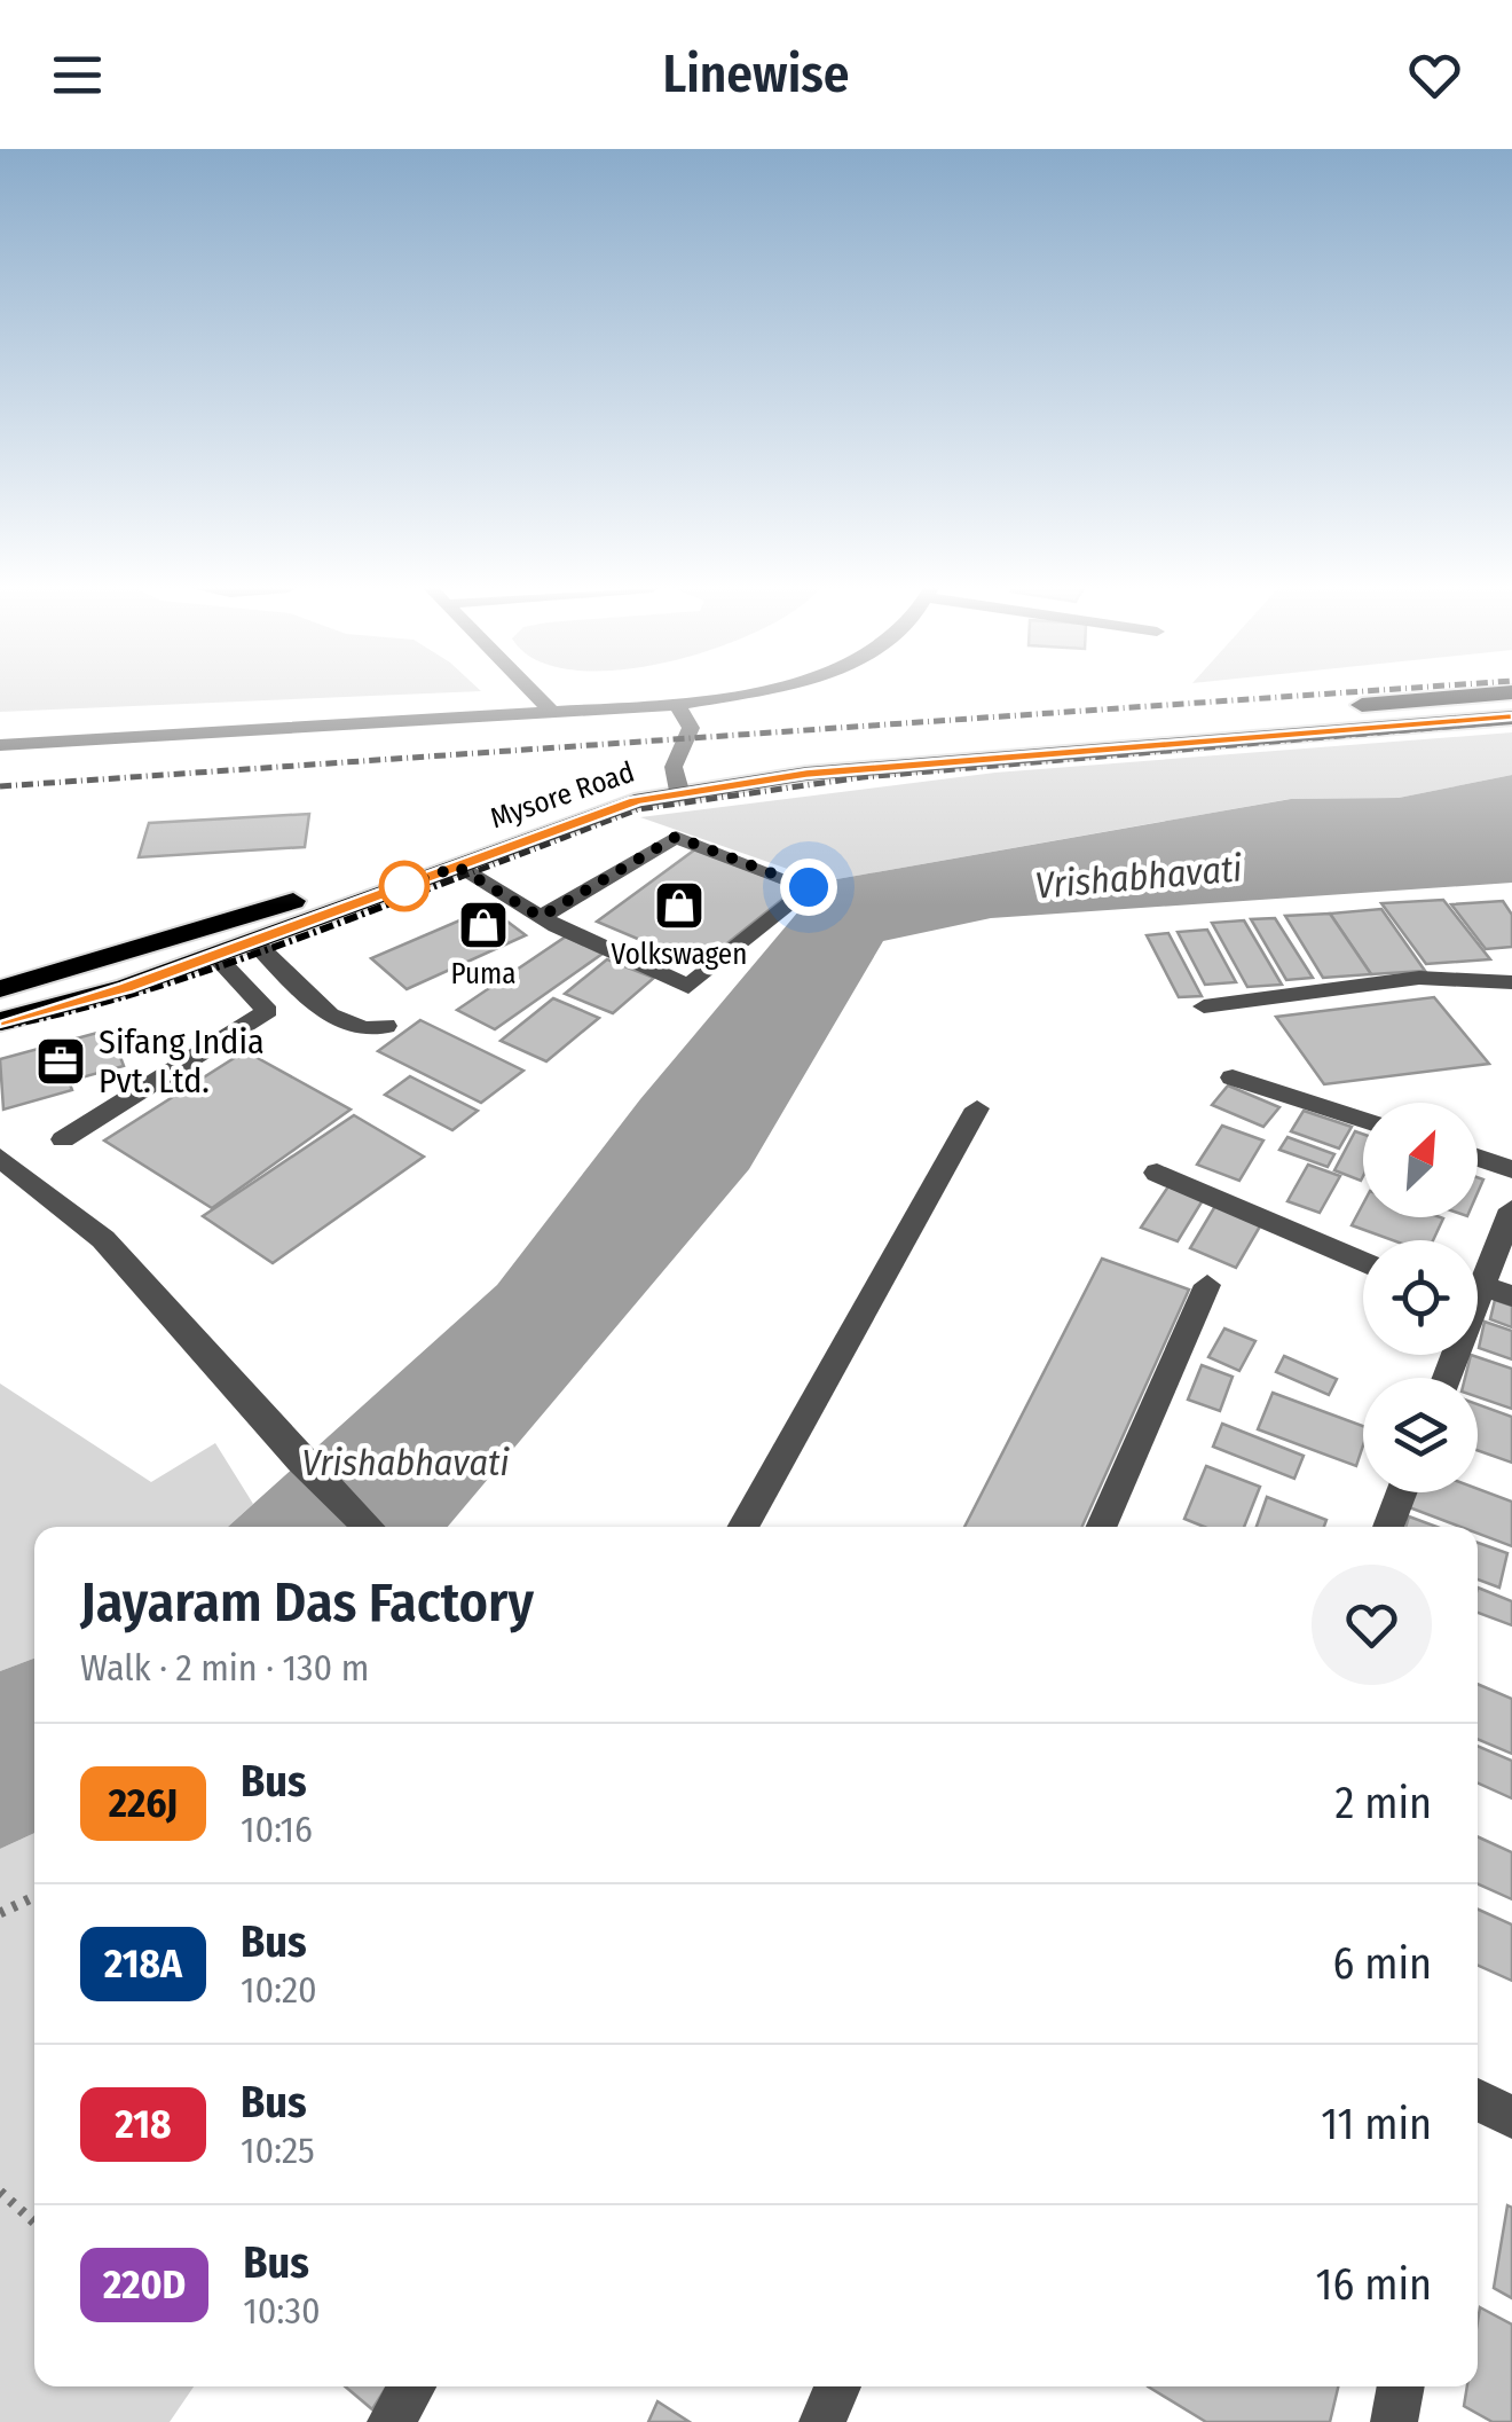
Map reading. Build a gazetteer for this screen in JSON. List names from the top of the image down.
{
  "streets": {
    "highway": ["Mysore Road"]
  },
  "water": ["Vrishabhavati"],
  "places": {
    "shop": ["Volkswagen", "Puma"],
    "office": ["Sifang India Pvt. Ltd."]
  },
  "lines": ["bus line 226J"],
  "north": "top right",
  "page": {
    "header": "Linewise",
    "heading": ["Jayaram Das Factory", "Walk · 2 min · 130 m"],
    "list": [
      {
        "mark": "226J",
        "name": "Bus",
        "note": "10:16",
        "value": "2 min"
      },
      {
        "mark": "218A",
        "name": "Bus",
        "note": "10:20",
        "value": "6 min"
      },
      {
        "mark": "218",
        "name": "Bus",
        "note": "10:25",
        "value": "11 min"
      },
      {
        "mark": "220D",
        "name": "Bus",
        "note": "10:30",
        "value": "16 min"
      }
    ]
  }
}
